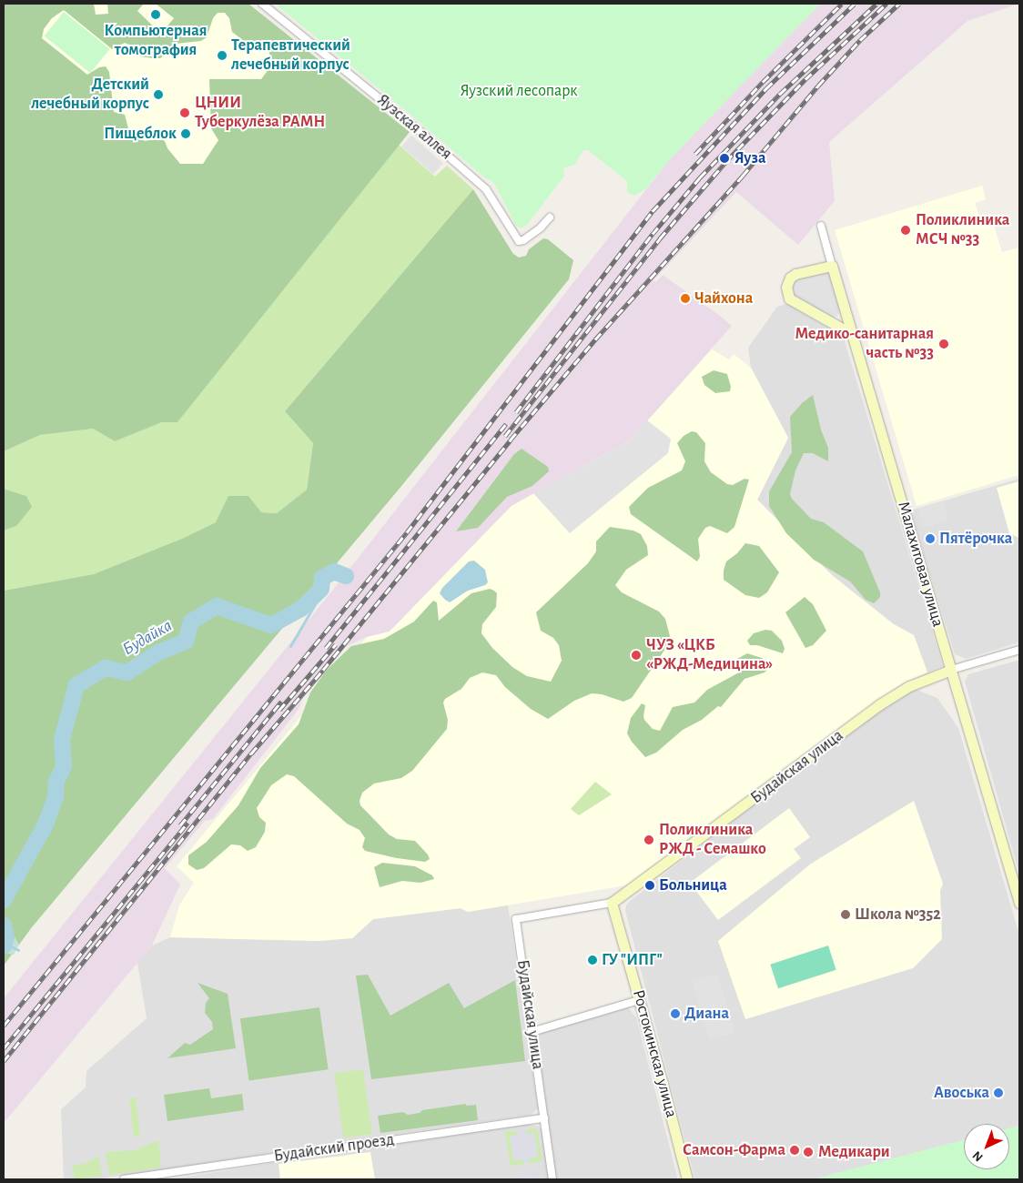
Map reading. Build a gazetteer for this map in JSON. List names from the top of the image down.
{
  "streets": {
    "street": [
      "Яузская аллея",
      "Малахитовая улица",
      "Будайская улица",
      "Ростокинская улица",
      "Будайский проезд"
    ]
  },
  "crossings": [
    ["Малахитовая улица", "Будайская улица"],
    ["Будайская улица", "Ростокинская улица"],
    ["Будайская улица", "Будайский проезд"]
  ],
  "water": ["Будайка"],
  "parks": ["Яузский лесопарк"],
  "places": [
    "Компьютерная томография",
    "Терапевтический лечебный корпус",
    "Детский лечебный корпус",
    "ЦНИИ Туберкулёза РАМН",
    "Пищеблок",
    "Яуза",
    "Поликлиника МСЧ №33",
    "Чайхона",
    "Медико-санитарная часть №33",
    "Пятёрочка",
    "ЧУЗ «ЦКБ «РЖД-Медицина»",
    "Поликлиника РЖД - Семашко",
    "Больница",
    "Школа №352",
    "ГУ \"ИПГ\"",
    "Диана",
    "Авоська",
    "Самсон-Фарма",
    "Медикари"
  ],
  "north": "bottom left"
}
